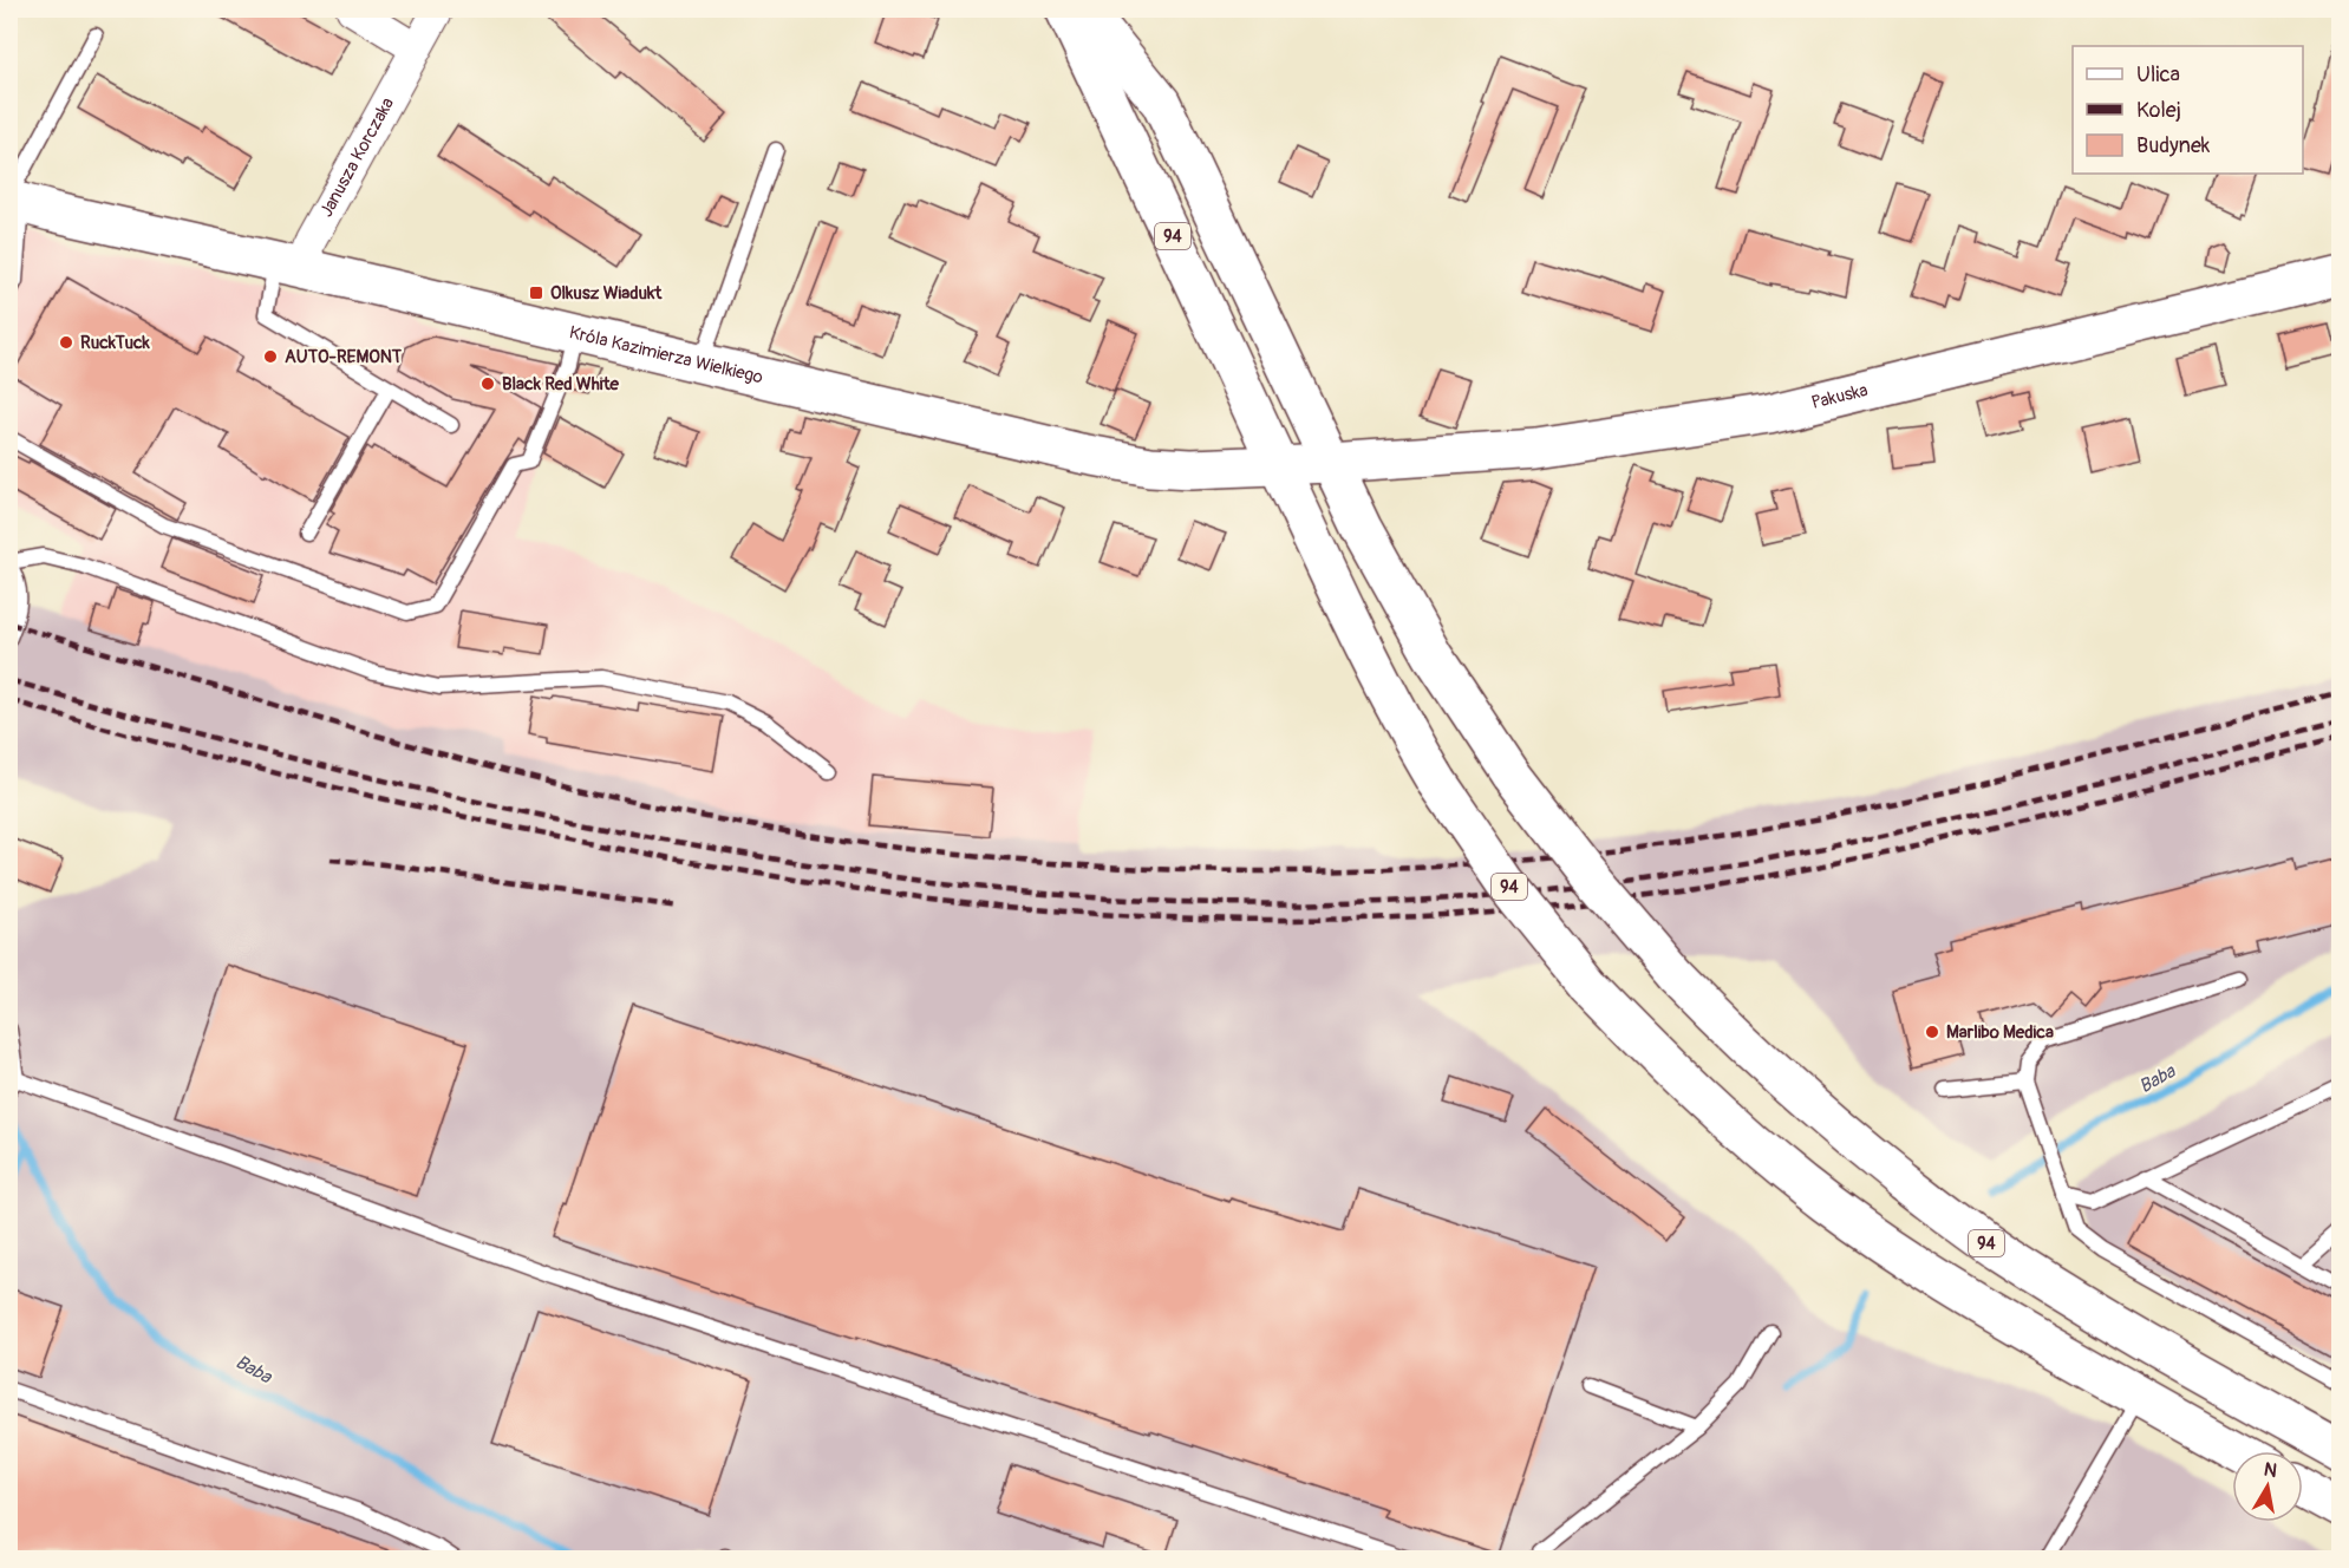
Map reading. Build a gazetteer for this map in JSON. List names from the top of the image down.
{
  "streets": {
    "main road": ["94", "Króla Kazimierza Wielkiego", "Pakuska"],
    "street": ["Janusza Korczaka"]
  },
  "crossings": [
    ["Janusza Korczaka", "Króla Kazimierza Wielkiego"],
    ["94", "Króla Kazimierza Wielkiego"],
    ["94", "Pakuska"],
    ["Króla Kazimierza Wielkiego", "Pakuska"]
  ],
  "water": ["Baba"],
  "places": {
    "transit": ["Olkusz Wiadukt"],
    "other": [
      "RuckTuck",
      "AUTO-REMONT",
      "Black Red White",
      "Marlibo Medica"
    ]
  },
  "legend": ["Ulica", "Kolej", "Budynek"],
  "north": "top"
}
